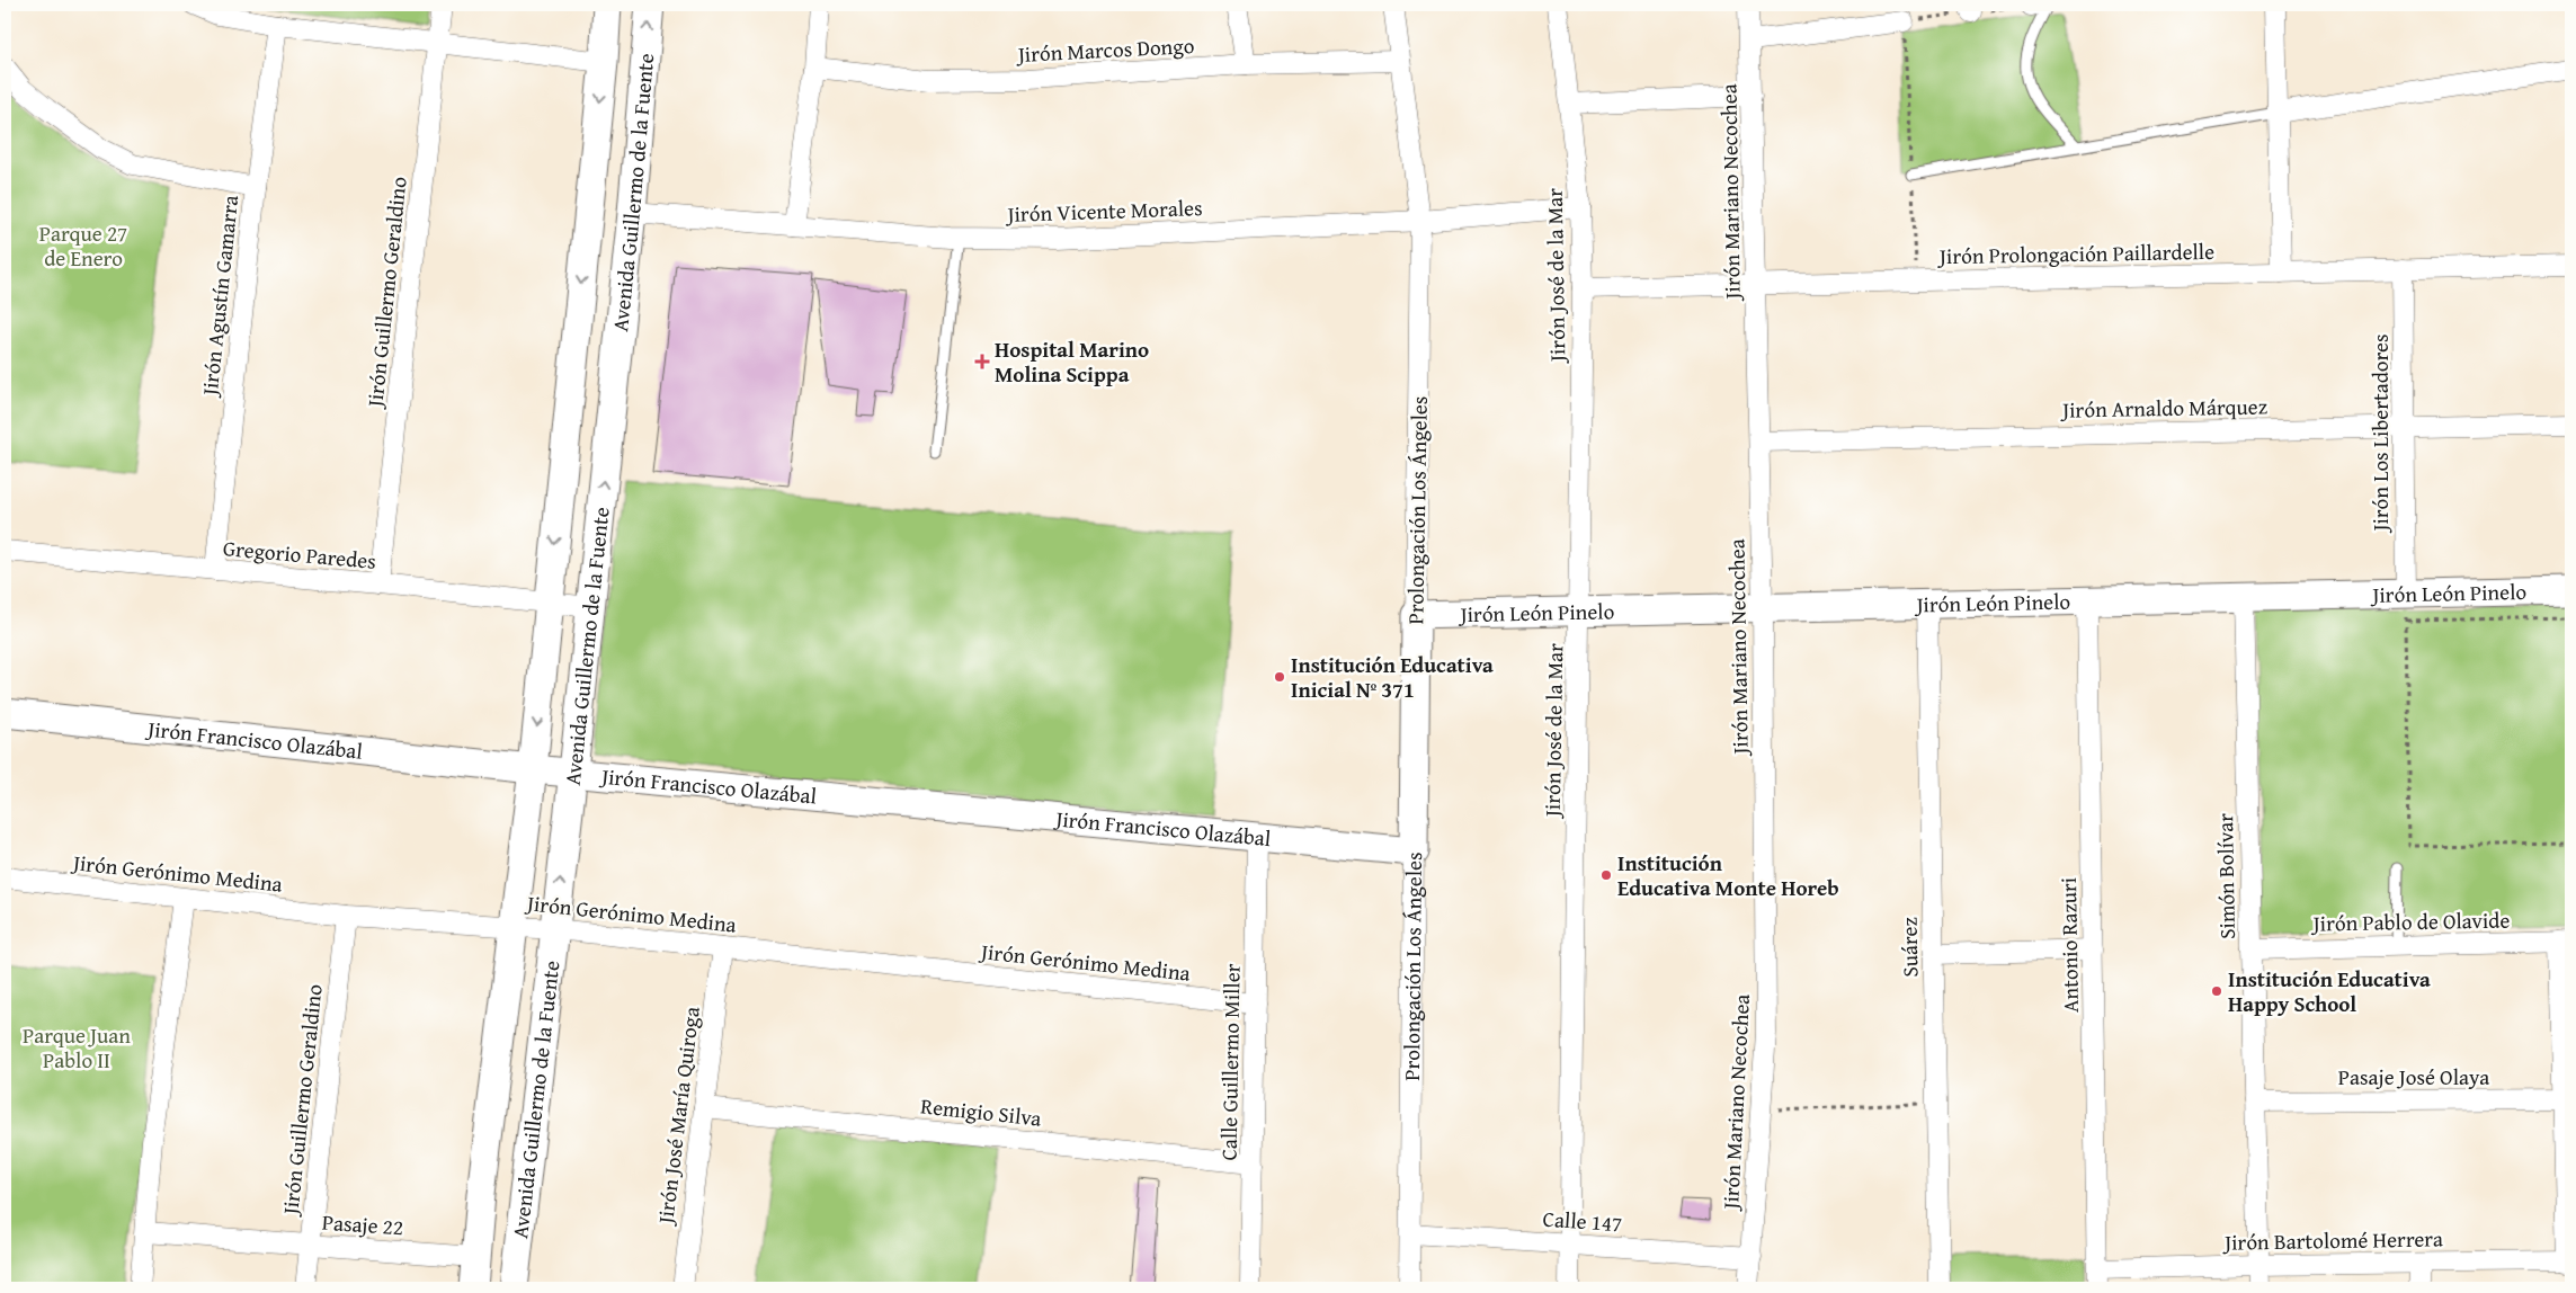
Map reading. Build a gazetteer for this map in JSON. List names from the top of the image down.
{
  "streets": {
    "street": [
      "Jirón Marcos Dongo",
      "Jirón Mariano Necochea",
      "Avenida Guillermo de la Fuente",
      "Jirón Vicente Morales",
      "Jirón Prolongación Paillardelle",
      "Jirón José de la Mar",
      "Jirón Guillermo Geraldino",
      "Jirón Agustín Gamarra",
      "Jirón Arnaldo Márquez",
      "Jirón Los Libertadores",
      "Prolongación Los Ángeles",
      "Gregorio Paredes",
      "Jirón León Pinelo",
      "Jirón Francisco Olazábal",
      "Jirón Gerónimo Medina",
      "Simón Bolívar",
      "Jirón Pablo de Olavide",
      "Antonio Razuri",
      "Suárez",
      "Calle Guillermo Miller",
      "Pasaje José Olaya",
      "Remigio Silva",
      "Jirón José María Quiroga",
      "Calle 147",
      "Pasaje 22",
      "Jirón Bartolomé Herrera"
    ]
  },
  "crossings": [
    ["Jirón Marcos Dongo", "Prolongación Los Ángeles"],
    ["Jirón Mariano Necochea", "Jirón Prolongación Paillardelle"],
    ["Jirón Mariano Necochea", "Jirón Arnaldo Márquez"],
    ["Jirón Mariano Necochea", "Jirón León Pinelo"],
    ["Jirón Mariano Necochea", "Calle 147"],
    ["Avenida Guillermo de la Fuente", "Jirón Vicente Morales"],
    ["Avenida Guillermo de la Fuente", "Gregorio Paredes"],
    ["Avenida Guillermo de la Fuente", "Jirón Francisco Olazábal"],
    ["Avenida Guillermo de la Fuente", "Jirón Gerónimo Medina"],
    ["Avenida Guillermo de la Fuente", "Pasaje 22"],
    ["Jirón Vicente Morales", "Jirón José de la Mar"],
    ["Jirón Vicente Morales", "Prolongación Los Ángeles"],
    ["Jirón Prolongación Paillardelle", "Jirón José de la Mar"],
    ["Jirón Prolongación Paillardelle", "Jirón Los Libertadores"],
    ["Jirón José de la Mar", "Jirón León Pinelo"],
    ["Jirón José de la Mar", "Calle 147"],
    ["Jirón Guillermo Geraldino", "Gregorio Paredes"],
    ["Jirón Guillermo Geraldino", "Jirón Gerónimo Medina"],
    ["Jirón Guillermo Geraldino", "Pasaje 22"],
    ["Jirón Agustín Gamarra", "Gregorio Paredes"],
    ["Jirón Arnaldo Márquez", "Jirón Los Libertadores"],
    ["Jirón Los Libertadores", "Jirón León Pinelo"],
    ["Prolongación Los Ángeles", "Jirón León Pinelo"],
    ["Prolongación Los Ángeles", "Jirón Francisco Olazábal"],
    ["Prolongación Los Ángeles", "Calle 147"],
    ["Jirón León Pinelo", "Simón Bolívar"],
    ["Jirón León Pinelo", "Antonio Razuri"],
    ["Jirón León Pinelo", "Suárez"],
    ["Jirón Francisco Olazábal", "Calle Guillermo Miller"],
    ["Jirón Gerónimo Medina", "Calle Guillermo Miller"],
    ["Jirón Gerónimo Medina", "Jirón José María Quiroga"],
    ["Simón Bolívar", "Jirón Pablo de Olavide"],
    ["Simón Bolívar", "Pasaje José Olaya"],
    ["Simón Bolívar", "Jirón Bartolomé Herrera"],
    ["Antonio Razuri", "Jirón Bartolomé Herrera"],
    ["Calle Guillermo Miller", "Remigio Silva"],
    ["Remigio Silva", "Jirón José María Quiroga"]
  ],
  "parks": ["Parque 27 de Enero", "Parque Juan Pablo II"],
  "places": {
    "health": ["Hospital Marino Molina Scippa"],
    "other": ["Institución Educativa Inicial Nº 371", "Institución Educativa Monte Horeb", "Institución Educativa Happy School"]
  }
}
